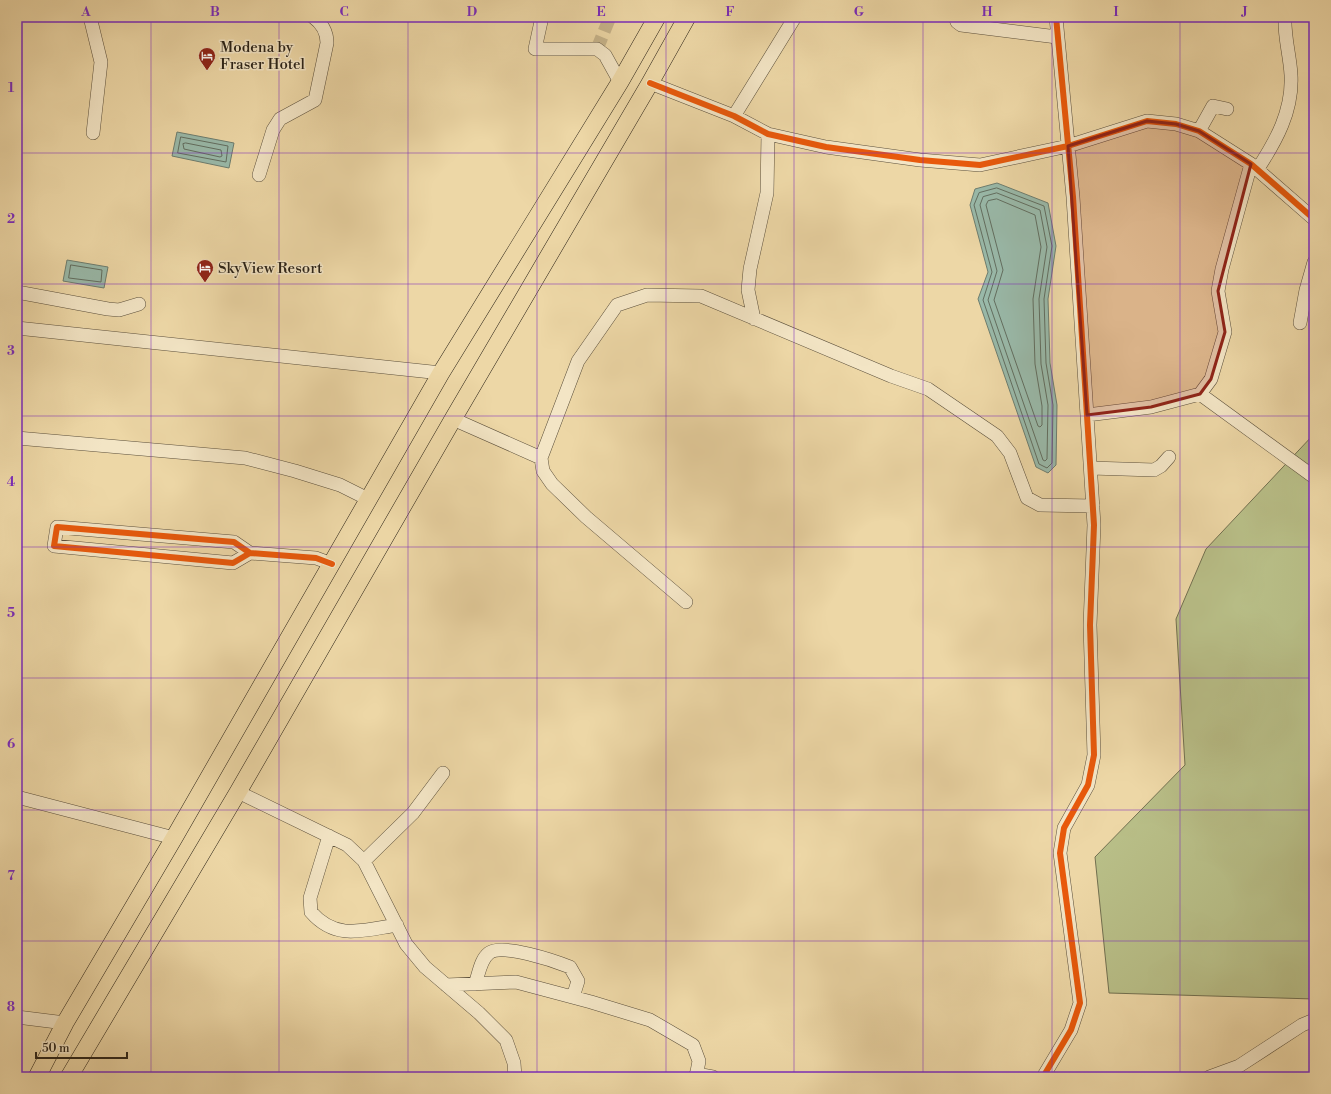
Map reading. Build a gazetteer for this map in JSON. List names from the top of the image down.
{
  "places": {
    "hotel": ["Modena by Fraser Hotel", "SkyView Resort"]
  },
  "scale_bar": "50 m",
  "grid": {
    "columns": [
      "A",
      "B",
      "C",
      "D",
      "E",
      "F",
      "G",
      "H",
      "I",
      "J"
    ],
    "rows": [
      "1",
      "2",
      "3",
      "4",
      "5",
      "6",
      "7",
      "8"
    ]
  }
}
